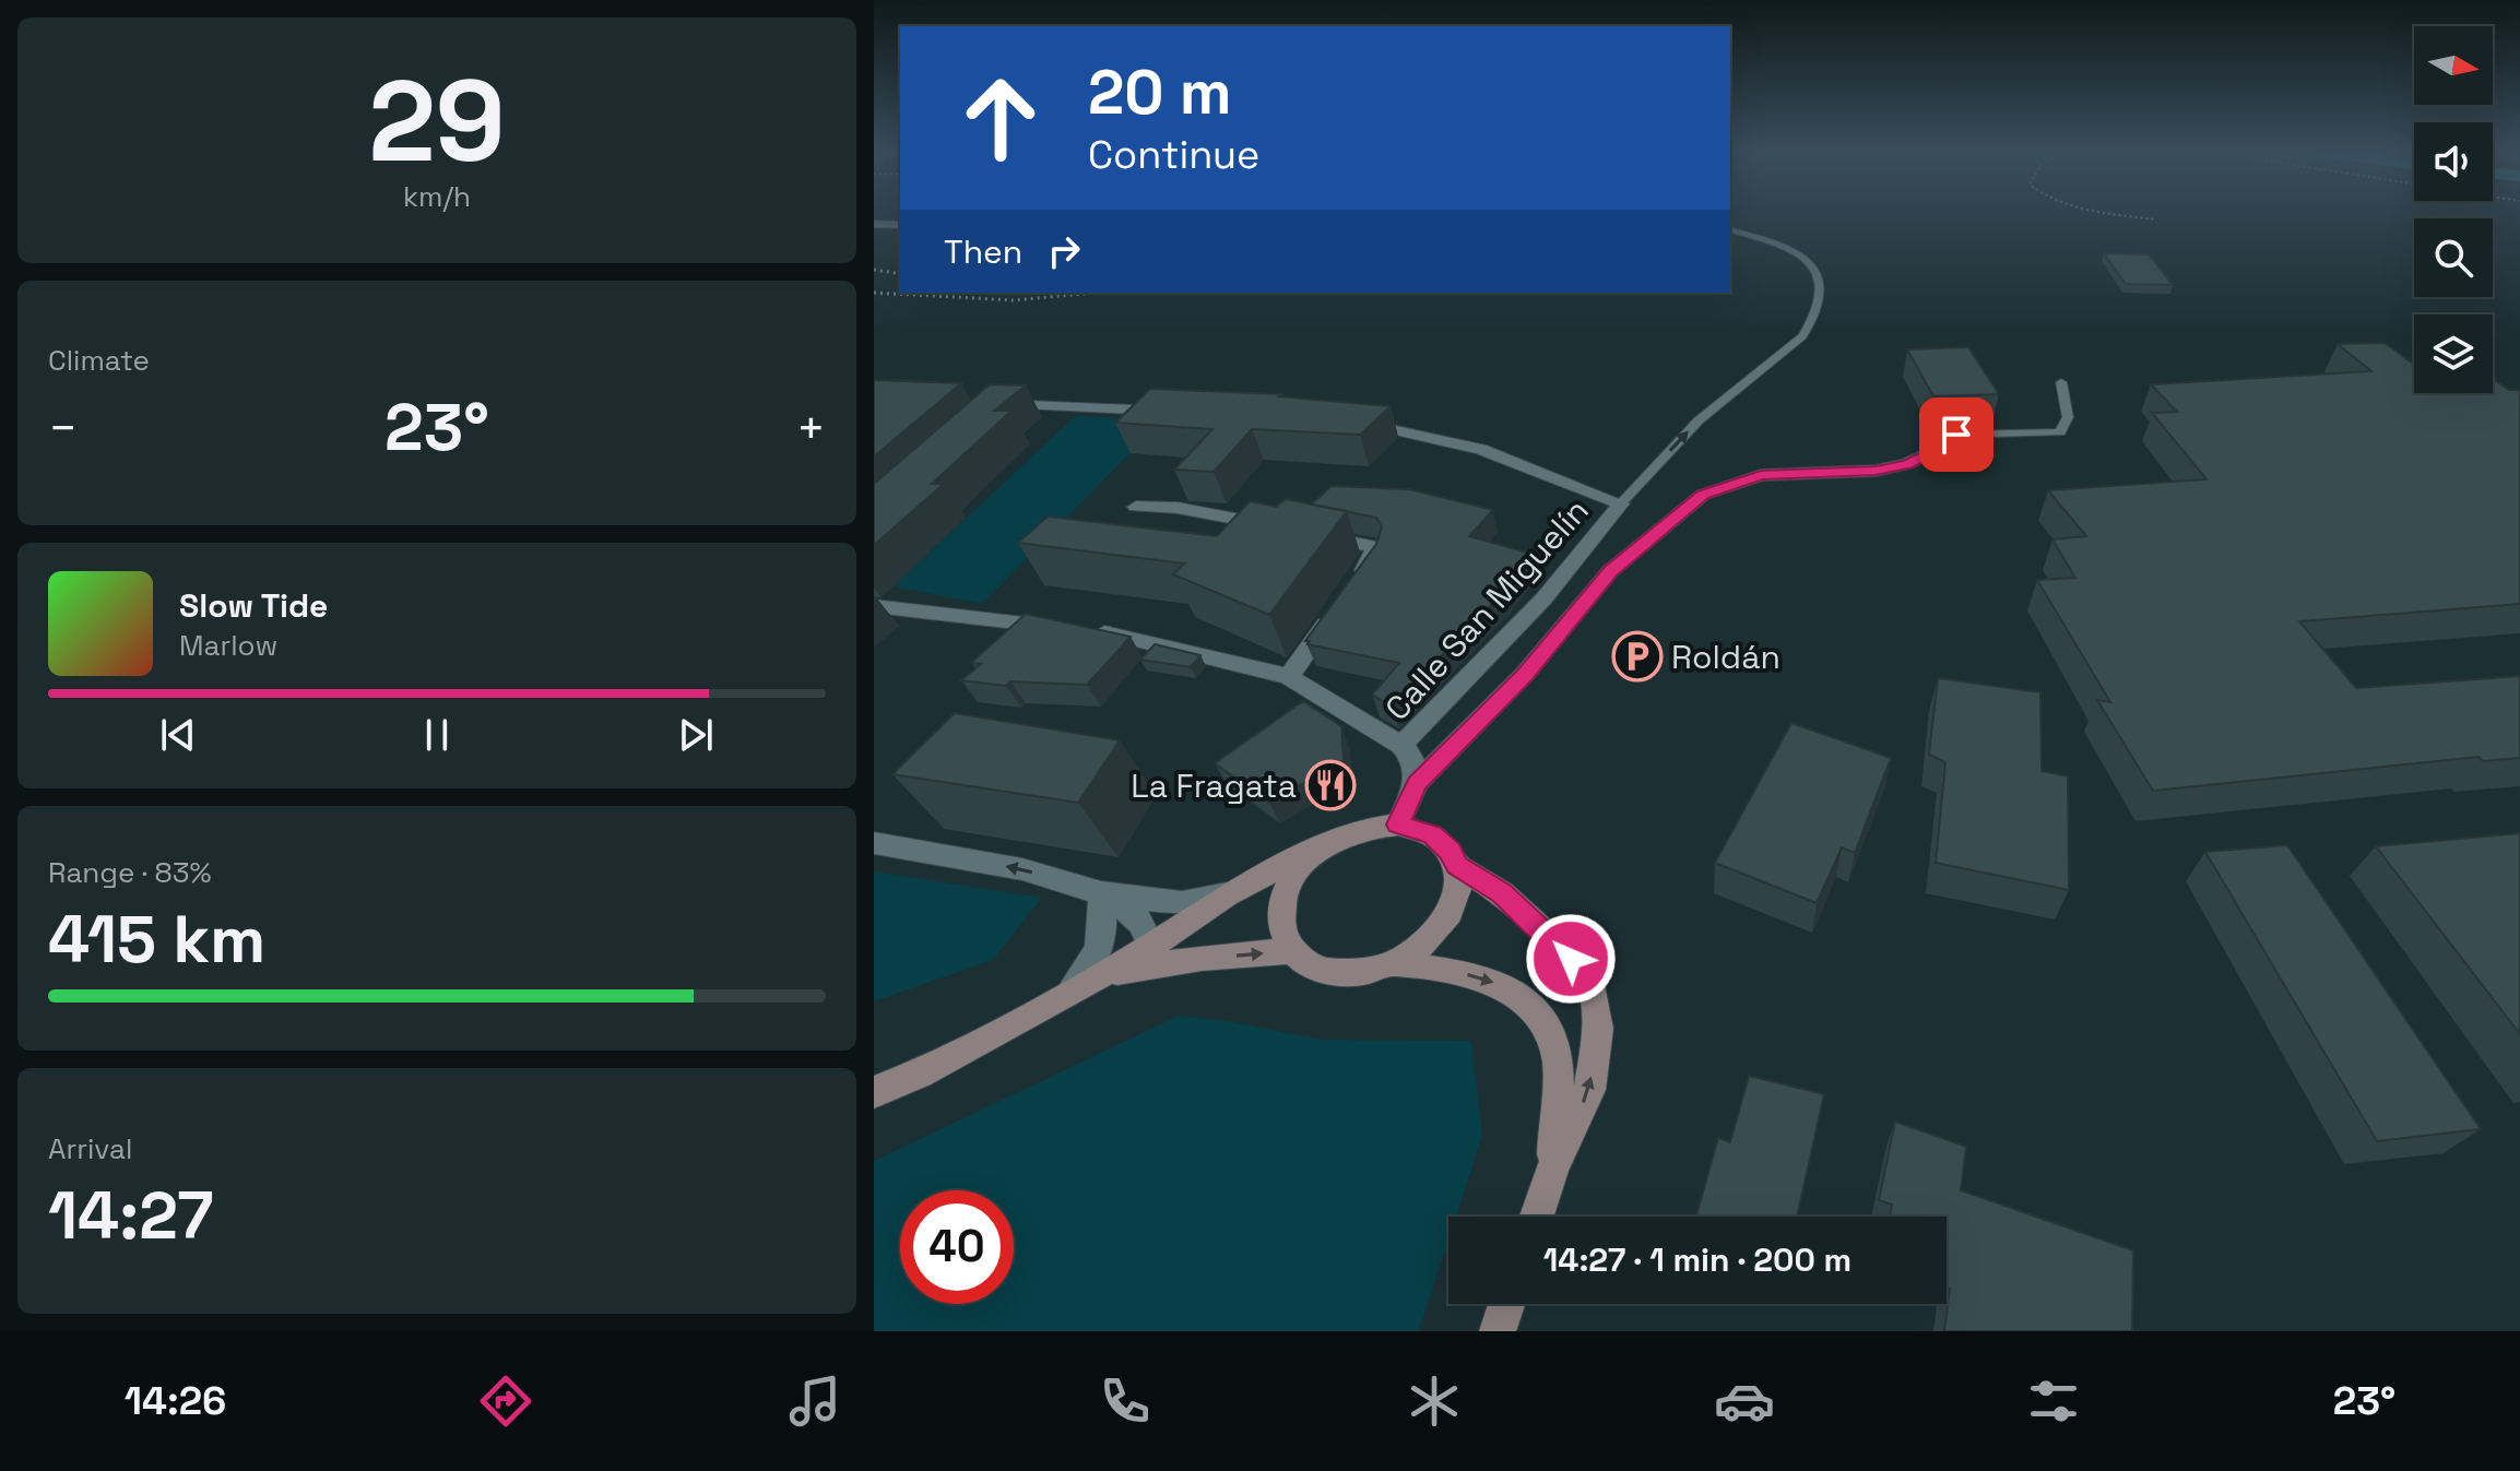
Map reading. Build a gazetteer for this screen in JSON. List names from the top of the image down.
{
  "streets": {
    "street": ["Calle San Miguelín"]
  },
  "places": {
    "parking": ["Roldán"],
    "restaurant": ["La Fragata"]
  },
  "north": "right",
  "page": {
    "tile": [
      ["29", "km/h"],
      "Climate",
      ["Range · 83%", "415 km"],
      ["Arrival", "14:27"]
    ],
    "turn": ["20 m", "Continue"],
    "then": "Then",
    "heat": ["−", "23°", "+"],
    "song": ["Slow Tide", "Marlow"],
    "limit": "40",
    "trip": "14:27 · 1 min · 200 m",
    "tabs": ["14:26", "23°"]
  }
}
